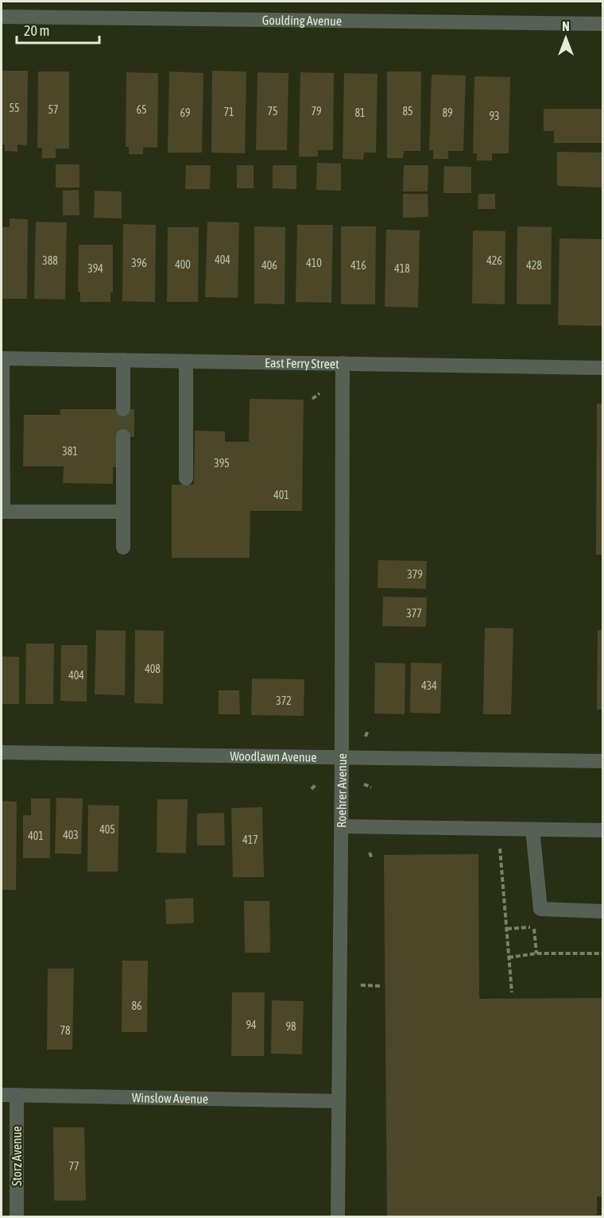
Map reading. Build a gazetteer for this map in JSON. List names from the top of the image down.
{
  "streets": {
    "street": [
      "Goulding Avenue",
      "East Ferry Street",
      "Woodlawn Avenue",
      "Roehrer Avenue",
      "Winslow Avenue",
      "Storz Avenue"
    ]
  },
  "crossings": [
    ["East Ferry Street", "Roehrer Avenue"],
    ["Woodlawn Avenue", "Roehrer Avenue"],
    ["Roehrer Avenue", "Winslow Avenue"],
    ["Winslow Avenue", "Storz Avenue"]
  ],
  "house_numbers": [
    "55",
    "57",
    "65",
    "75",
    "79",
    "85",
    "71",
    "69",
    "81",
    "89",
    "93",
    "404",
    "388",
    "426",
    "396",
    "410",
    "400",
    "406",
    "416",
    "428",
    "394",
    "418",
    "381",
    "395",
    "401",
    "379",
    "377",
    "408",
    "404",
    "434",
    "372",
    "405",
    "403",
    "401",
    "417",
    "86",
    "94",
    "98",
    "78",
    "77"
  ],
  "scale_bar": "20 m",
  "north": "top"
}
